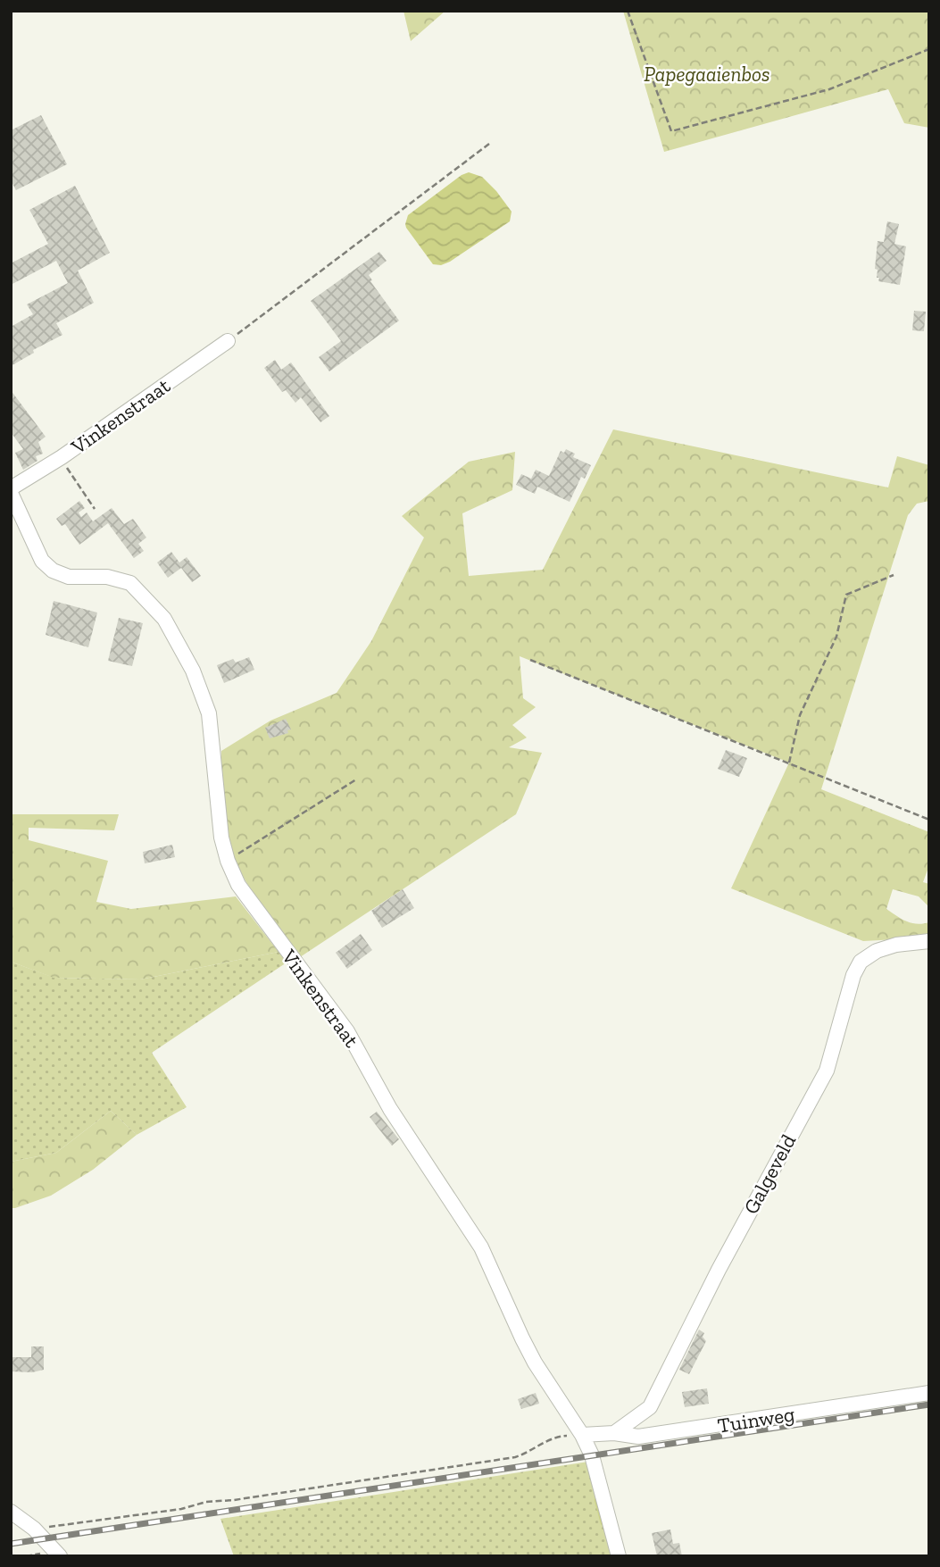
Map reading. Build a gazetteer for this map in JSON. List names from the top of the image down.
{
  "streets": {
    "street": ["Vinkenstraat", "Galgeveld", "Tuinweg"]
  },
  "crossings": [
    ["Vinkenstraat", "Tuinweg"],
    ["Galgeveld", "Tuinweg"]
  ],
  "parks": ["Papegaaienbos"]
}
